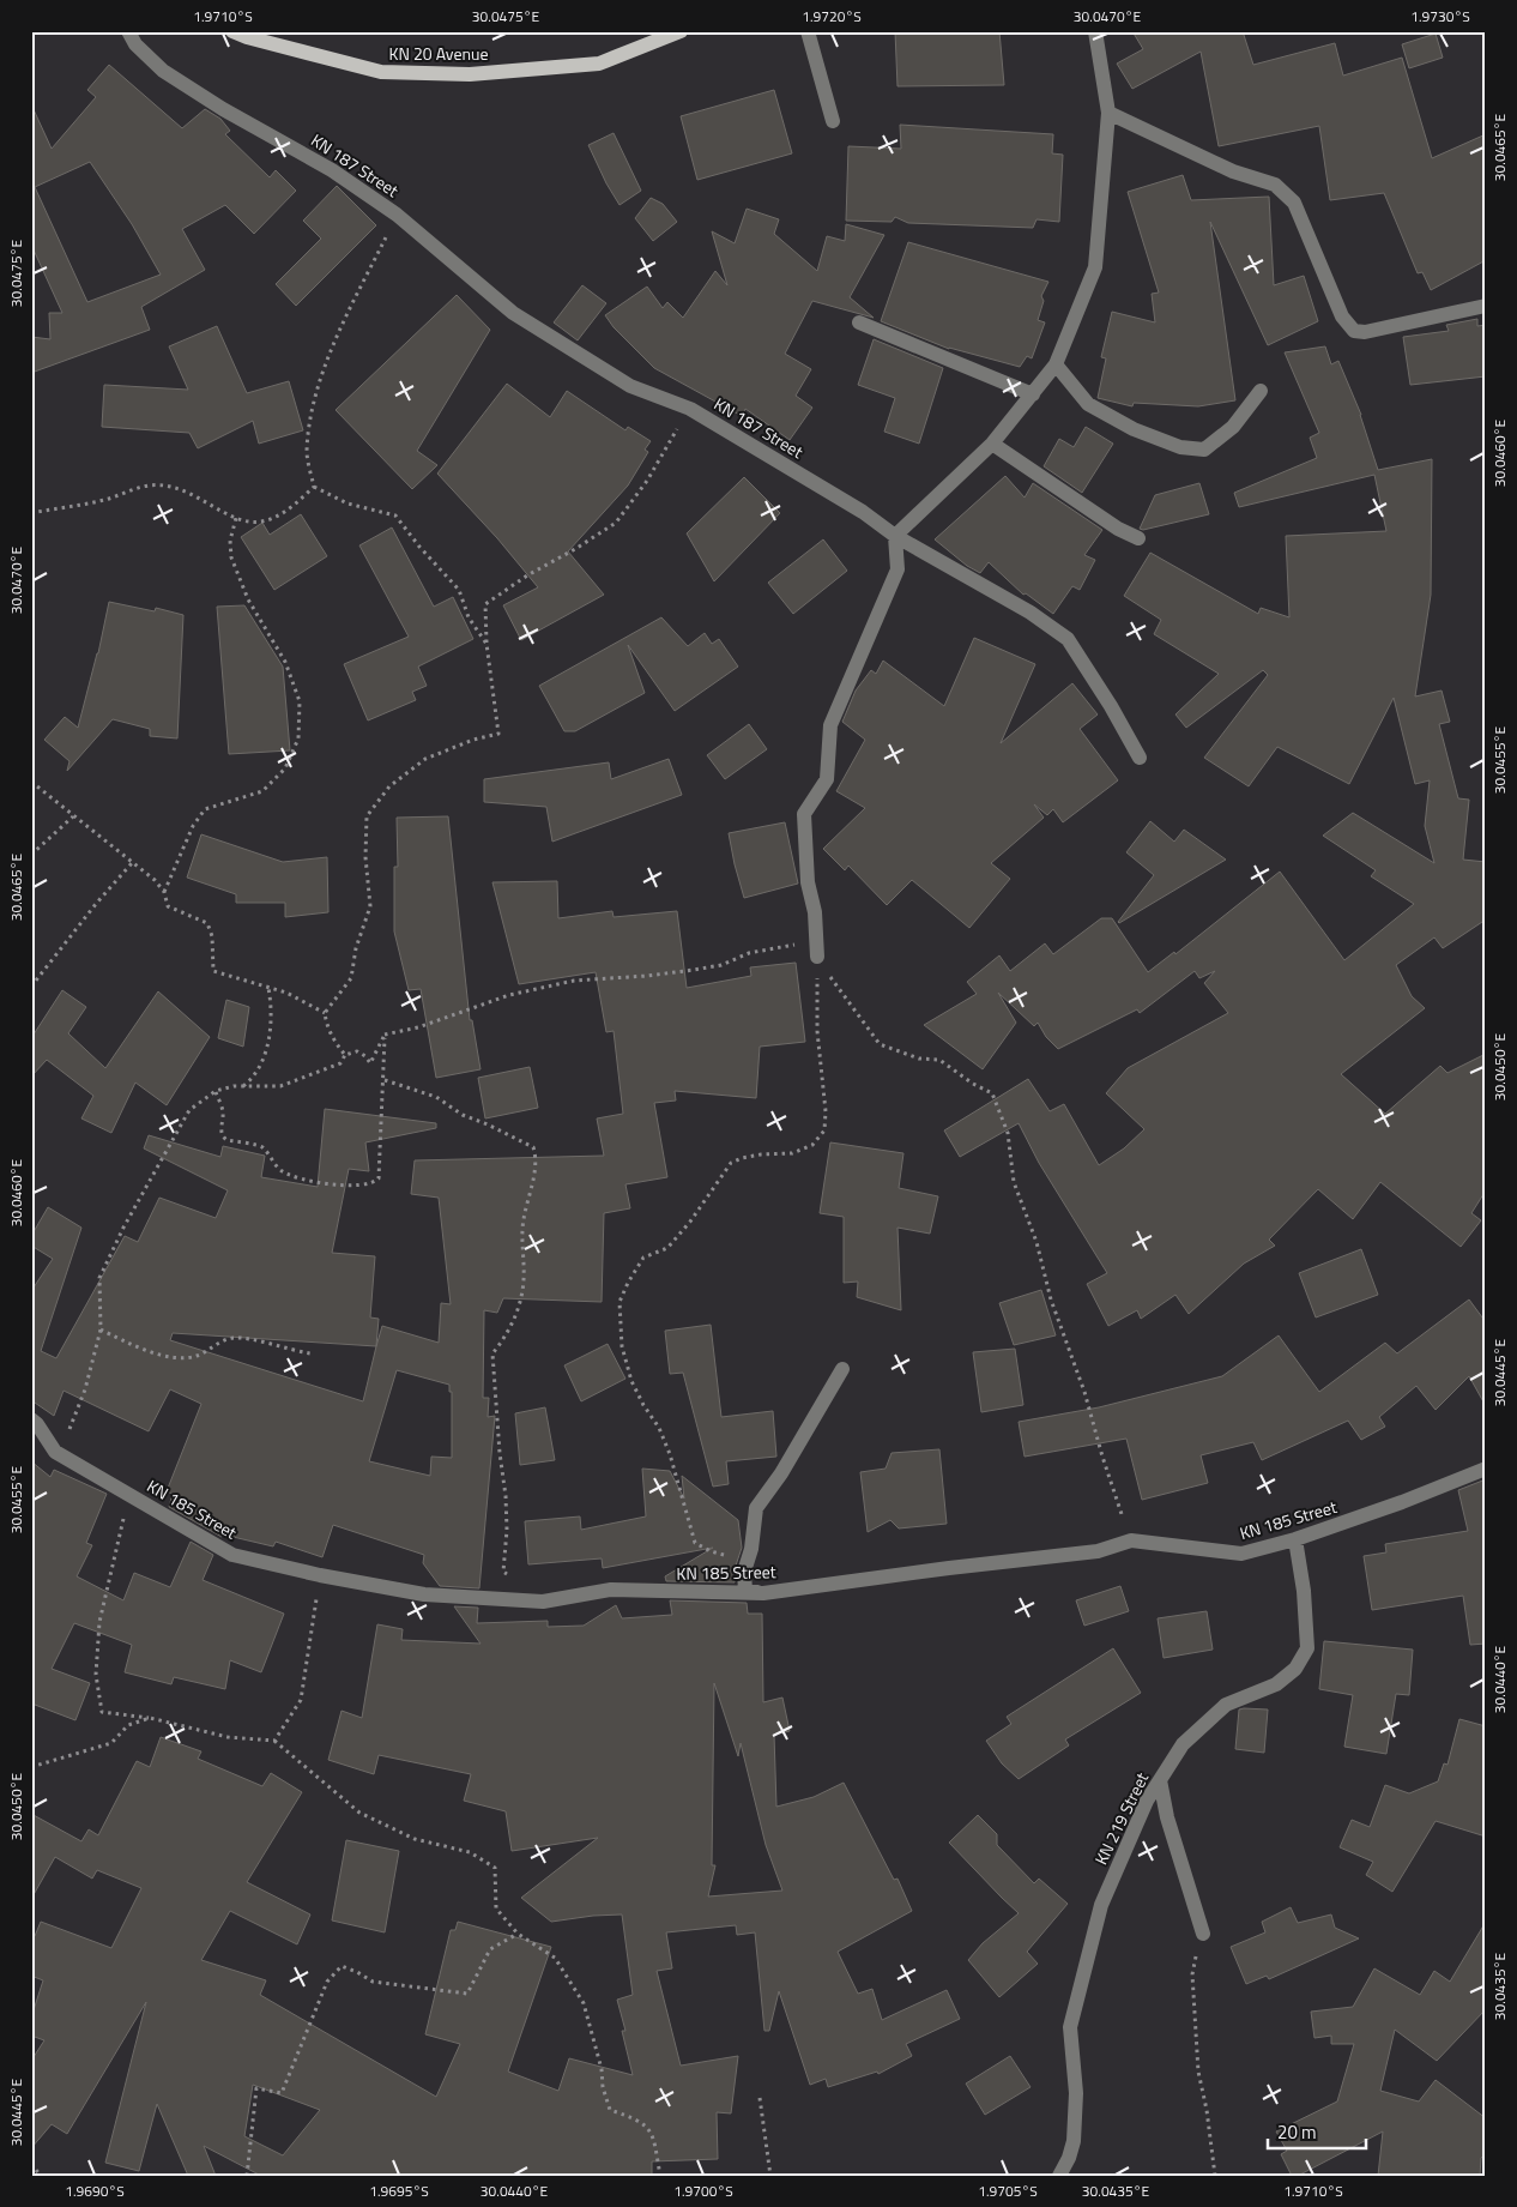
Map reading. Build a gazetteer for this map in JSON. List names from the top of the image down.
{
  "streets": {
    "main road": ["KN 20 Avenue"],
    "street": ["KN 187 Street", "KN 185 Street", "KN 219 Street"]
  },
  "crossings": [
    ["KN 185 Street", "KN 219 Street"]
  ],
  "scale_bar": "20 m",
  "coordinates": [
    "1.9710°S",
    "30.0475°E",
    "1.9720°S",
    "30.0470°E",
    "1.9730°S",
    "30.0465°E",
    "30.0460°E",
    "30.0455°E",
    "30.0450°E",
    "30.0445°E",
    "30.0440°E",
    "30.0435°E",
    "1.9690°S",
    "1.9695°S",
    "1.9700°S",
    "1.9705°S"
  ]
}
